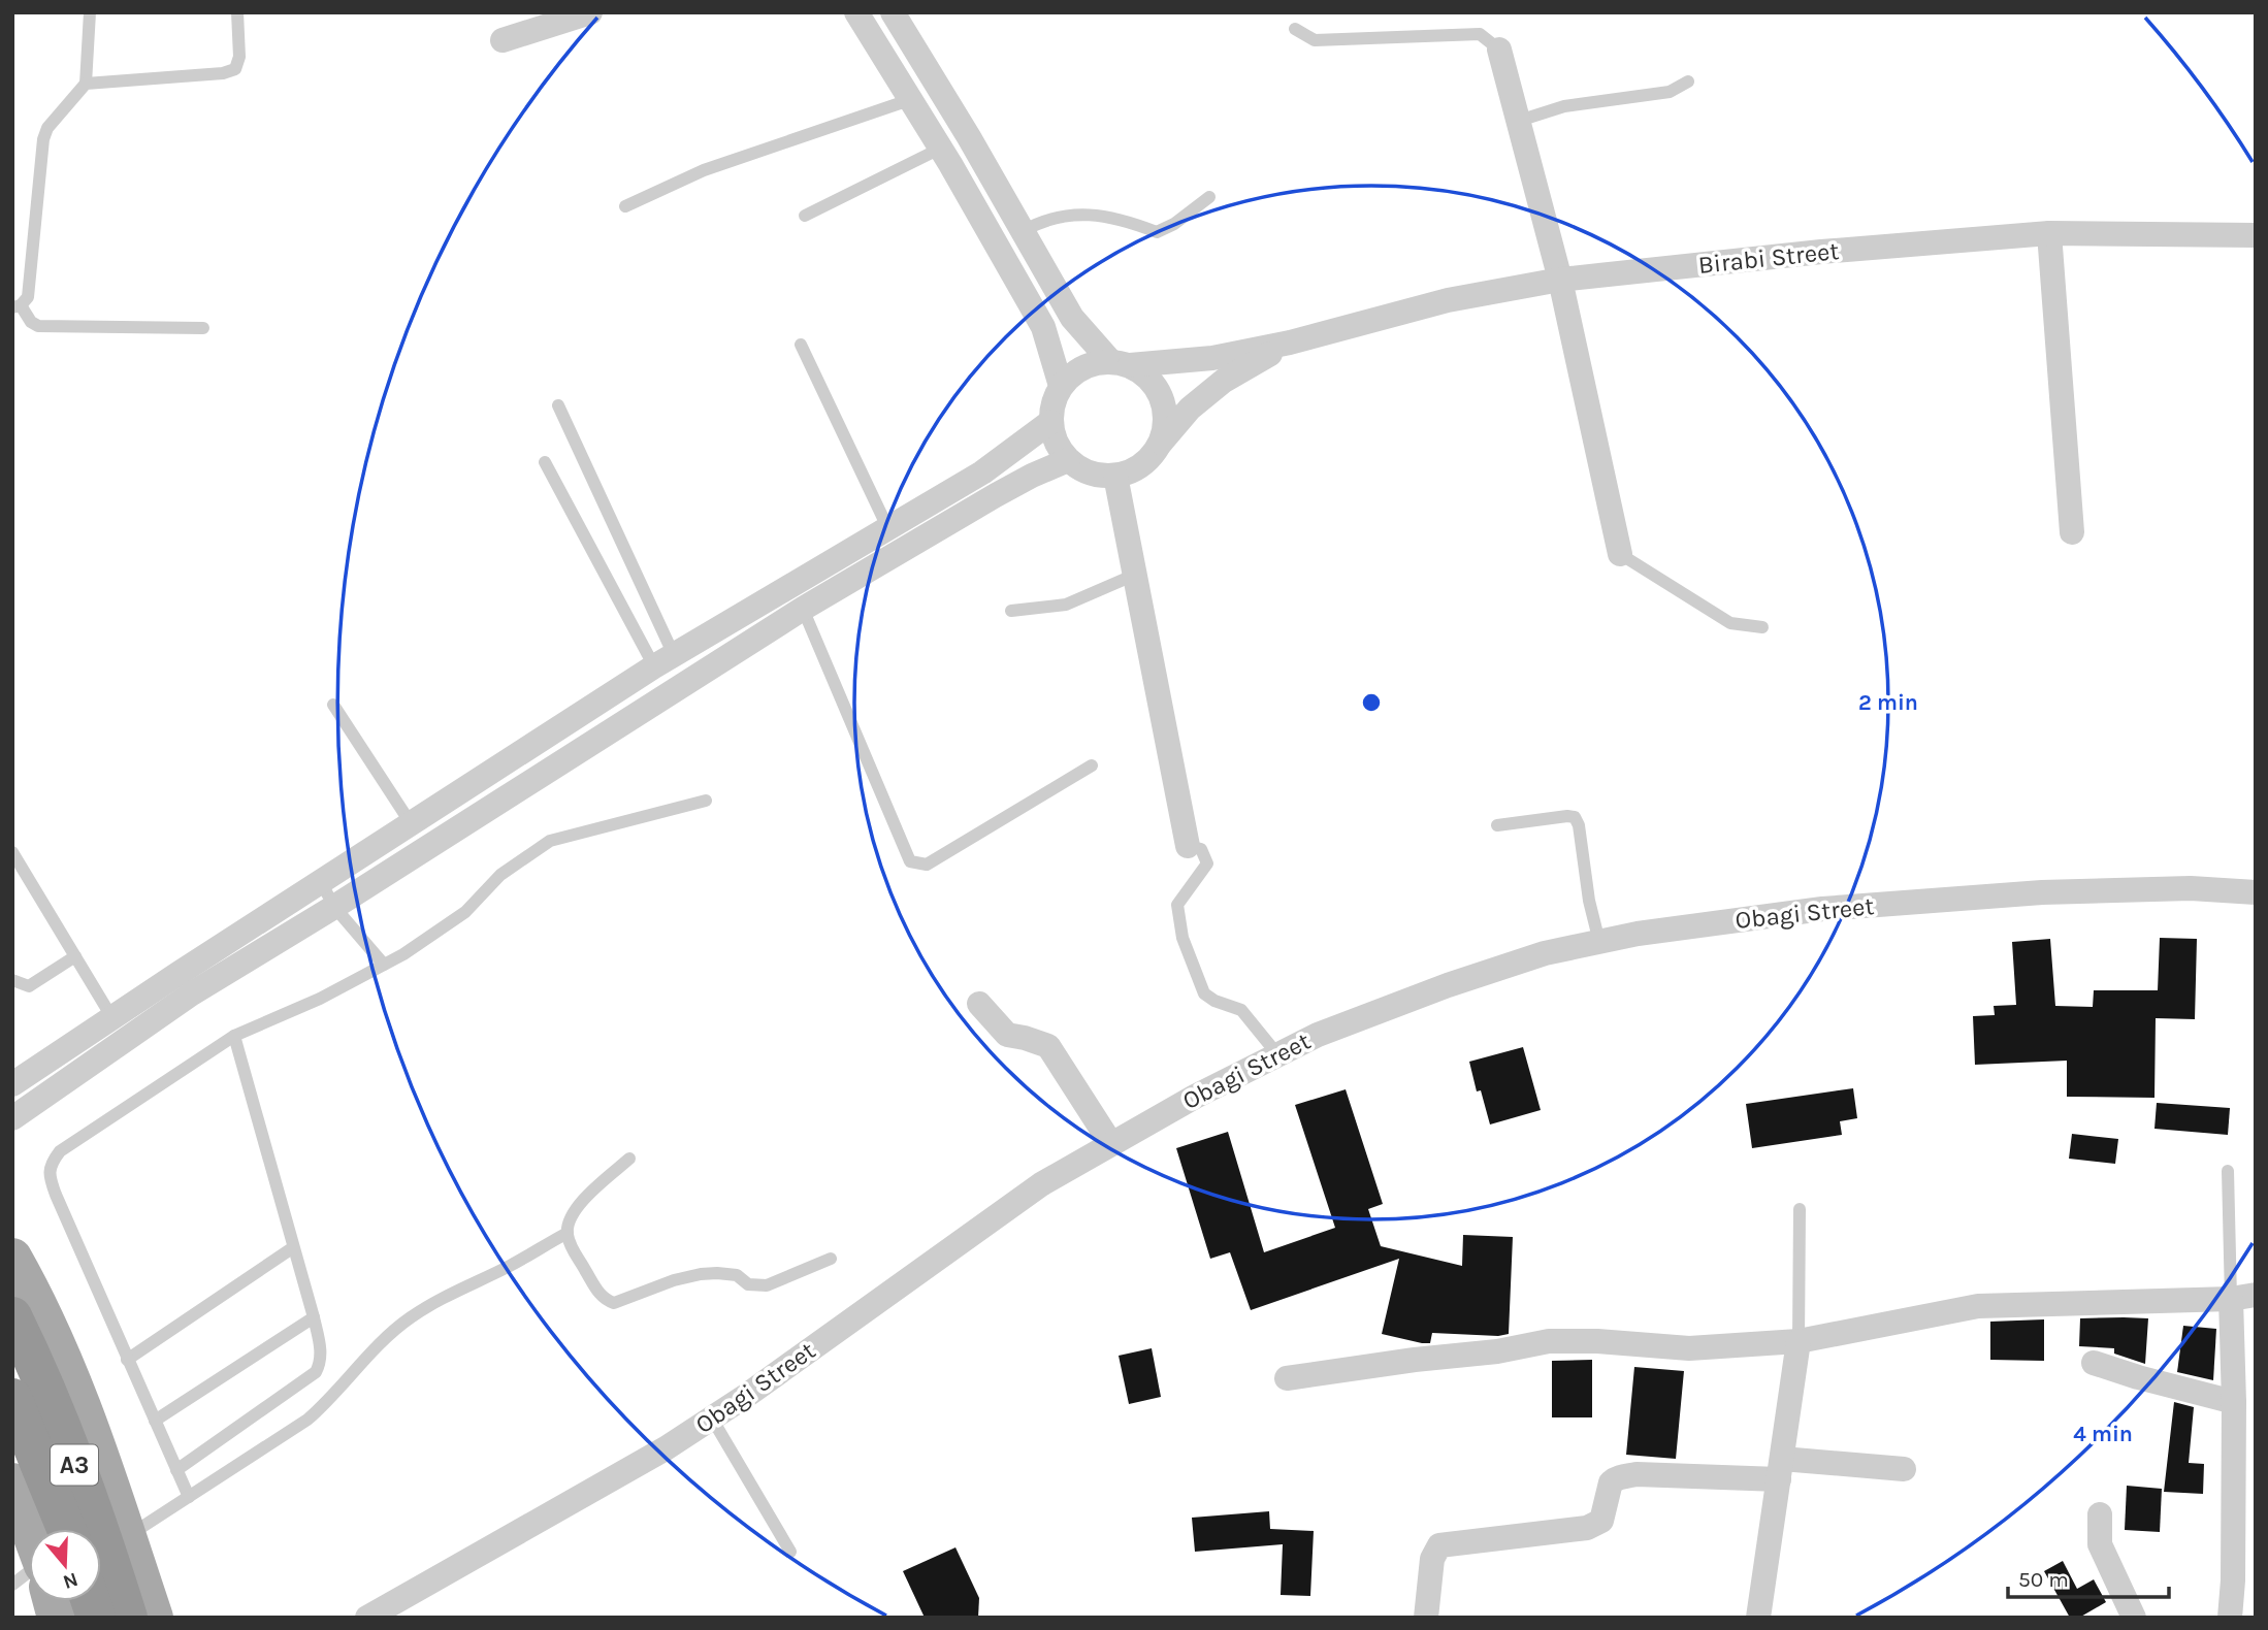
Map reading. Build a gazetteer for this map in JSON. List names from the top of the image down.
{
  "streets": {
    "highway": ["A3"],
    "street": ["Birabi Street", "Obagi Street"]
  },
  "scale_bar": "50 m",
  "north": "bottom",
  "rings": ["2 min", "4 min"]
}
